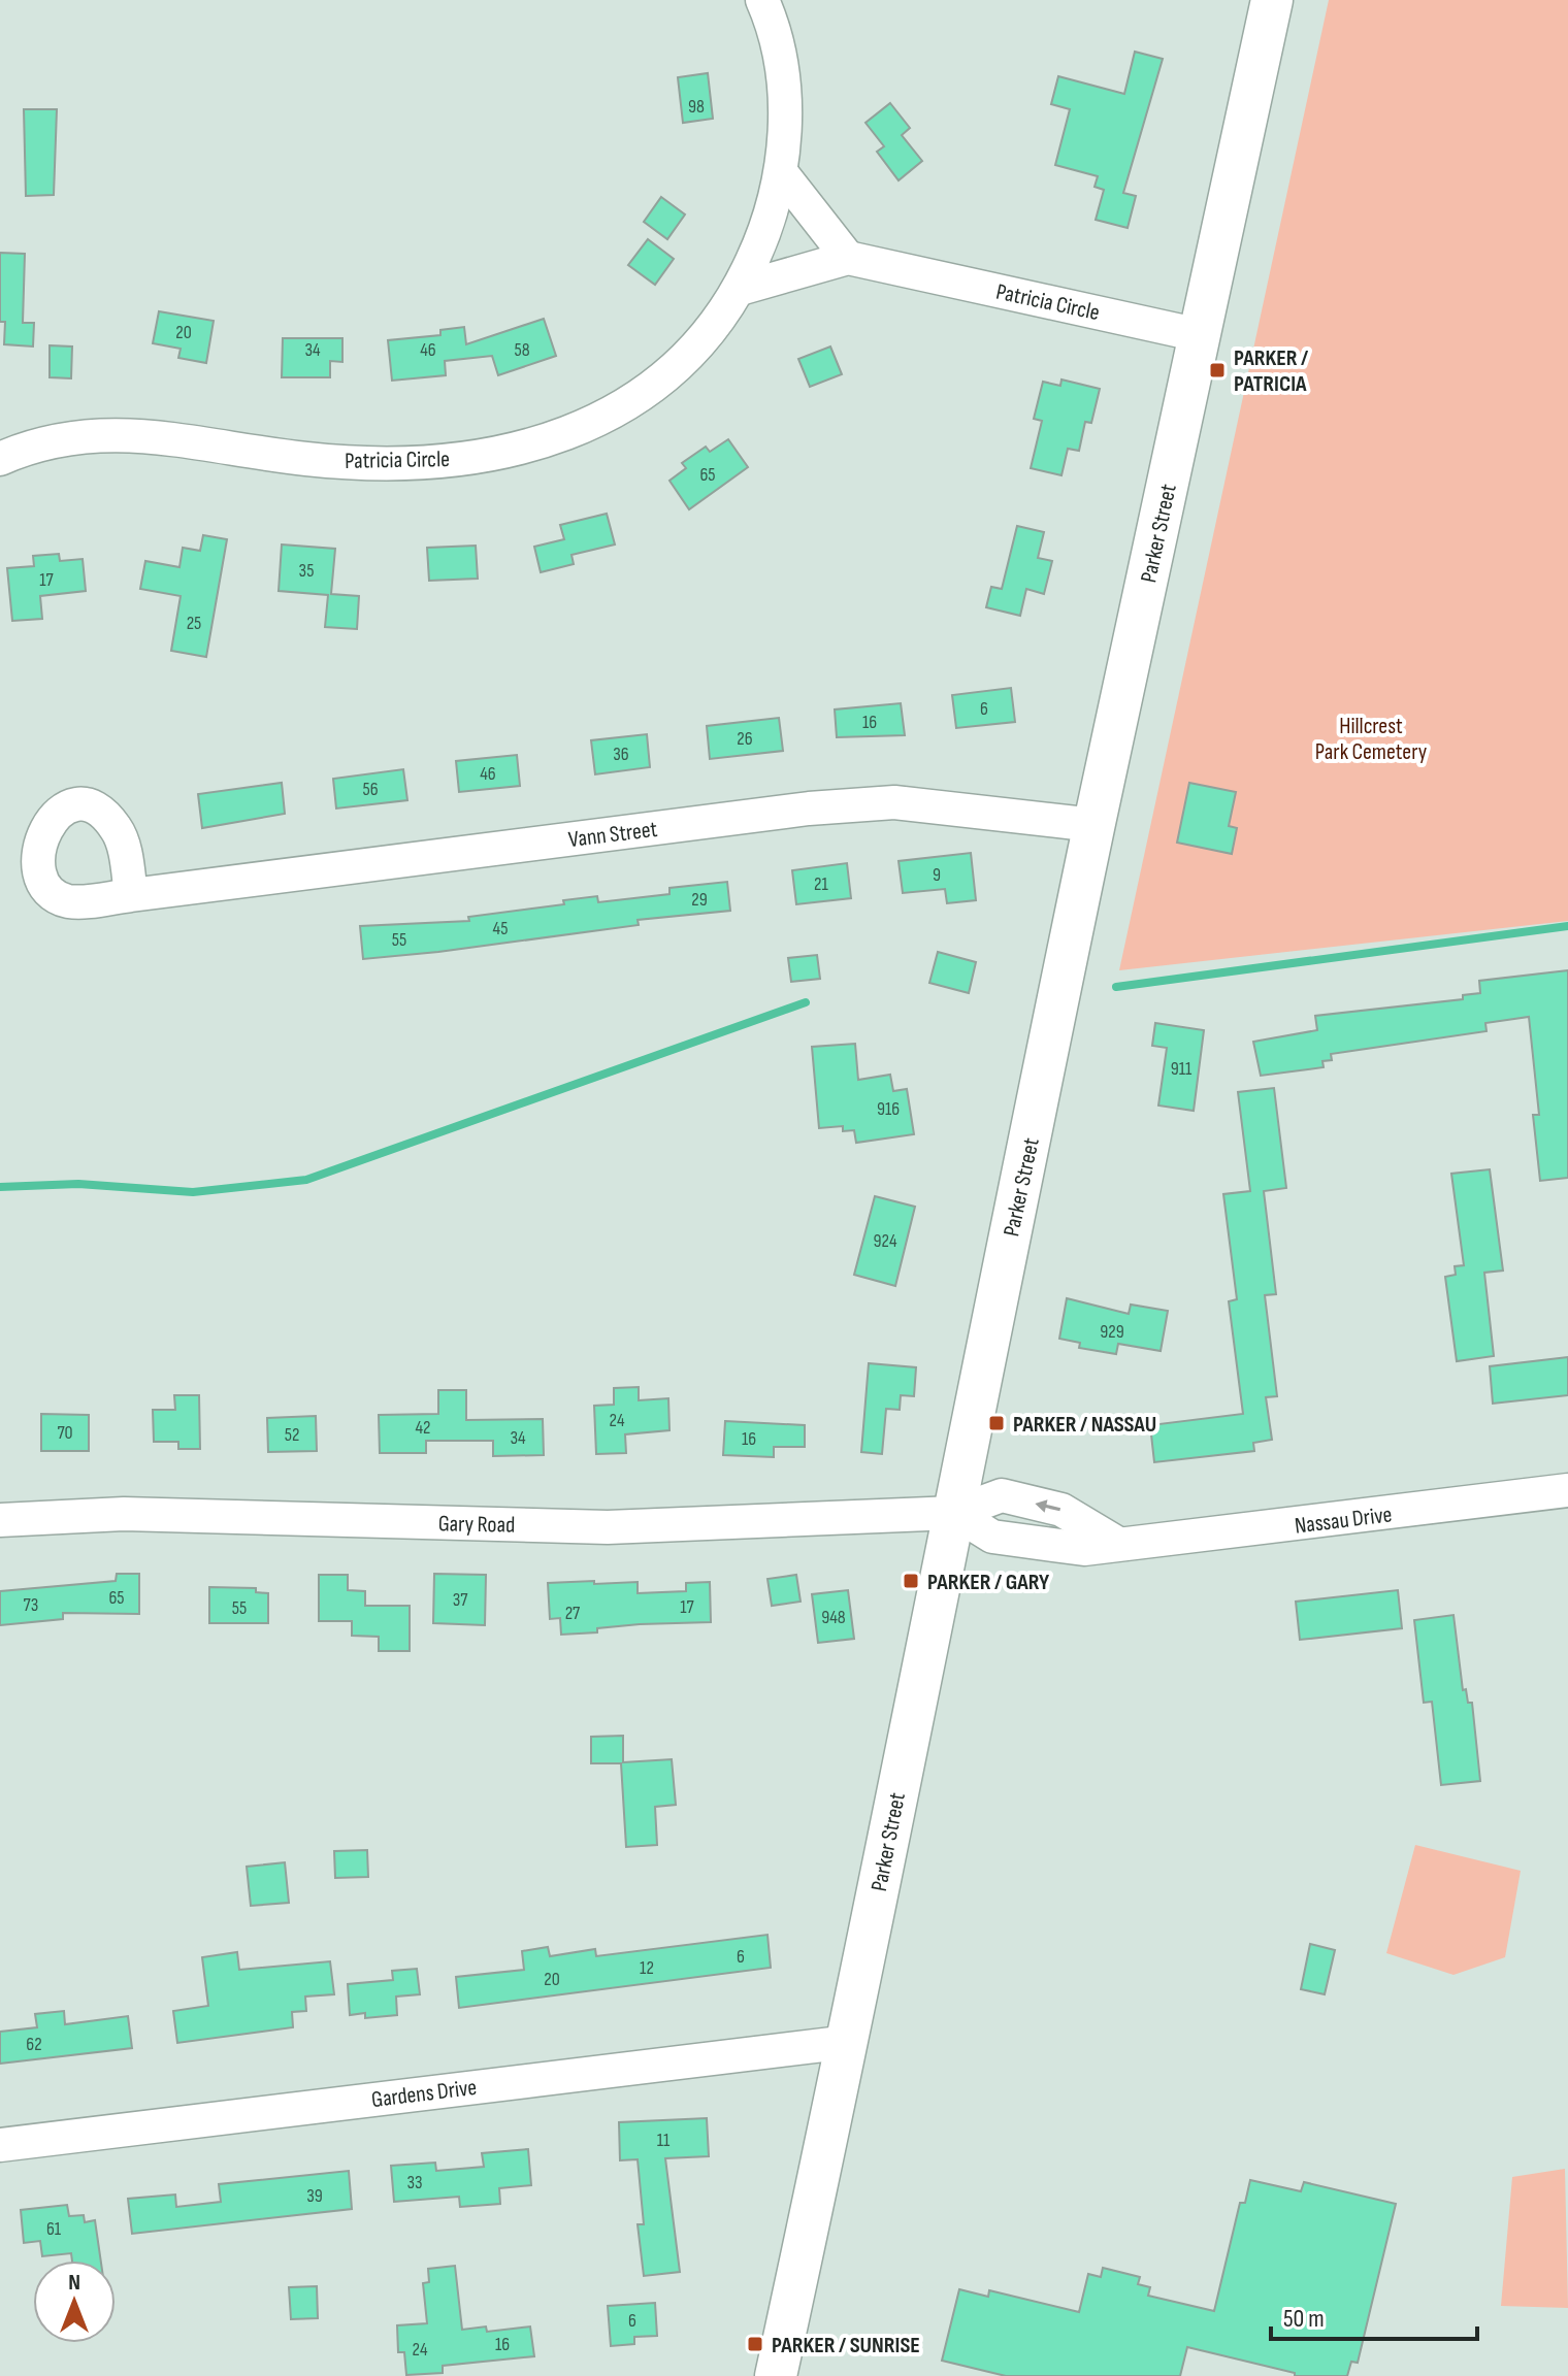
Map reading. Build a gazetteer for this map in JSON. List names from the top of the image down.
{
  "streets": {
    "main road": ["Parker Street"],
    "street": [
      "Patricia Circle",
      "Vann Street",
      "Nassau Drive",
      "Gary Road",
      "Gardens Drive"
    ]
  },
  "crossings": [
    ["Patricia Circle", "Parker Street"],
    ["Parker Street", "Vann Street"],
    ["Parker Street", "Nassau Drive"],
    ["Parker Street", "Gary Road"],
    ["Parker Street", "Gardens Drive"],
    ["Nassau Drive", "Gary Road"]
  ],
  "parks": ["Hillcrest Park Cemetery"],
  "places": {
    "transit": [
      "PARKER / PATRICIA",
      "PARKER / NASSAU",
      "PARKER / GARY",
      "PARKER / SUNRISE"
    ]
  },
  "house_numbers": [
    "98",
    "20",
    "34",
    "46",
    "58",
    "65",
    "35",
    "17",
    "25",
    "6",
    "16",
    "26",
    "36",
    "46",
    "56",
    "9",
    "21",
    "29",
    "45",
    "55",
    "911",
    "916",
    "924",
    "929",
    "24",
    "42",
    "70",
    "52",
    "34",
    "16",
    "65",
    "37",
    "73",
    "17",
    "55",
    "27",
    "948",
    "6",
    "12",
    "20",
    "62",
    "11",
    "33",
    "39",
    "61",
    "6",
    "16",
    "24"
  ],
  "scale_bar": "50 m",
  "north": "top"
}
